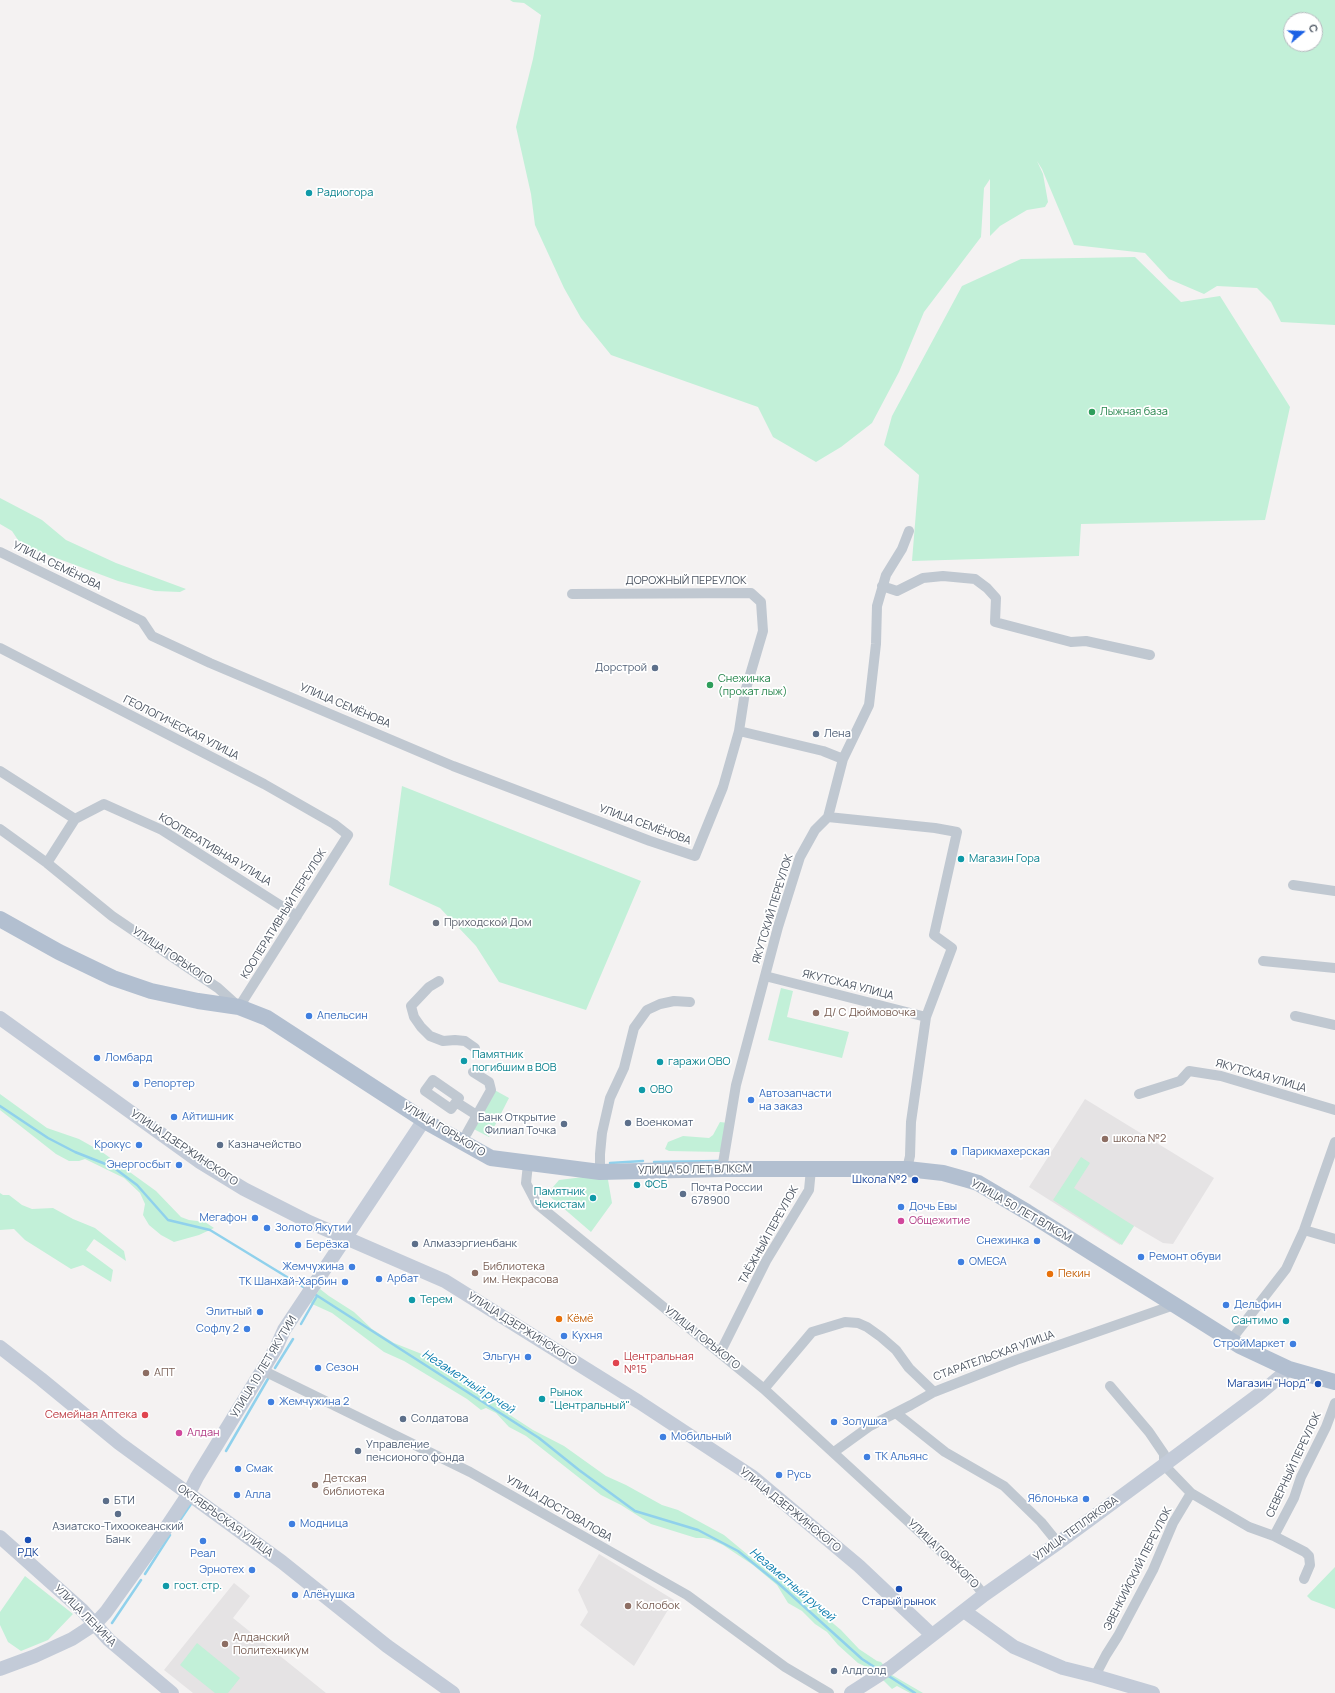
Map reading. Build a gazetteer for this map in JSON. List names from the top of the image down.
{
  "streets": {
    "main road": ["УЛИЦА ГОРЬКОГО", "УЛИЦА 50 ЛЕТ ВЛКСМ"],
    "street": [
      "УЛИЦА СЕМЁНОВА",
      "ДОРОЖНЫЙ ПЕРЕУЛОК",
      "ГЕОЛОГИЧЕСКАЯ УЛИЦА",
      "КООПЕРАТИВНАЯ УЛИЦА",
      "ЯКУТСКИЙ ПЕРЕУЛОК",
      "КООПЕРАТИВНЫЙ ПЕРЕУЛОК",
      "ЯКУТСКАЯ УЛИЦА",
      "УЛИЦА ДЗЕРЖИНСКОГО",
      "ТАЁЖНЫЙ ПЕРЕУЛОК",
      "СТАРАТЕЛЬСКАЯ УЛИЦА",
      "УЛИЦА 10 ЛЕТ ЯКУТИИ",
      "СЕВЕРНЫЙ ПЕРЕУЛОК",
      "УЛИЦА ДОСТОВАЛОВА",
      "ОКТЯБРЬСКАЯ УЛИЦА",
      "УЛИЦА ТЕПЛЯКОВА",
      "ЭВЕНКИЙСКИЙ ПЕРЕУЛОК",
      "УЛИЦА ЛЕНИНА"
    ]
  },
  "crossings": [
    ["УЛИЦА СЕМЁНОВА", "ДОРОЖНЫЙ ПЕРЕУЛОК"],
    ["ГЕОЛОГИЧЕСКАЯ УЛИЦА", "КООПЕРАТИВНЫЙ ПЕРЕУЛОК"],
    ["КООПЕРАТИВНАЯ УЛИЦА", "КООПЕРАТИВНЫЙ ПЕРЕУЛОК"],
    ["ЯКУТСКИЙ ПЕРЕУЛОК", "ЯКУТСКАЯ УЛИЦА"],
    ["ЯКУТСКИЙ ПЕРЕУЛОК", "УЛИЦА 50 ЛЕТ ВЛКСМ"],
    ["КООПЕРАТИВНЫЙ ПЕРЕУЛОК", "УЛИЦА ГОРЬКОГО"],
    ["УЛИЦА ГОРЬКОГО", "УЛИЦА 50 ЛЕТ ВЛКСМ"],
    ["УЛИЦА ГОРЬКОГО", "ТАЁЖНЫЙ ПЕРЕУЛОК"],
    ["УЛИЦА ГОРЬКОГО", "СТАРАТЕЛЬСКАЯ УЛИЦА"],
    ["УЛИЦА ГОРЬКОГО", "УЛИЦА 10 ЛЕТ ЯКУТИИ"],
    ["УЛИЦА ГОРЬКОГО", "УЛИЦА ТЕПЛЯКОВА"],
    ["УЛИЦА ДЗЕРЖИНСКОГО", "УЛИЦА 10 ЛЕТ ЯКУТИИ"],
    ["УЛИЦА ДЗЕРЖИНСКОГО", "УЛИЦА ТЕПЛЯКОВА"],
    ["УЛИЦА 50 ЛЕТ ВЛКСМ", "ТАЁЖНЫЙ ПЕРЕУЛОК"],
    ["УЛИЦА 50 ЛЕТ ВЛКСМ", "СТАРАТЕЛЬСКАЯ УЛИЦА"],
    ["УЛИЦА 50 ЛЕТ ВЛКСМ", "УЛИЦА ТЕПЛЯКОВА"],
    ["УЛИЦА 10 ЛЕТ ЯКУТИИ", "УЛИЦА ДОСТОВАЛОВА"],
    ["УЛИЦА 10 ЛЕТ ЯКУТИИ", "ОКТЯБРЬСКАЯ УЛИЦА"],
    ["УЛИЦА 10 ЛЕТ ЯКУТИИ", "УЛИЦА ЛЕНИНА"]
  ],
  "water": ["Незаметный ручей"],
  "places": [
    "Радиогора",
    "Лыжная база",
    "Дорстрой",
    "Снежинка (прокат лыж)",
    "Лена",
    "Магазин Гора",
    "Приходской Дом",
    "Д/ С Дюймовочка",
    "Апельсин",
    "Ломбард",
    "Памятник погибшим в ВОВ",
    "гаражи ОВО",
    "Репортер",
    "ОВО",
    "Автозапчасти на заказ",
    "Айтишник",
    "Военкомат",
    "Банк Открытие Филиал Точка",
    "школа №2",
    "Крокус",
    "Казначейство",
    "Парикмахерская",
    "Энергосбыт",
    "Школа №2",
    "ФСБ",
    "Почта России 678900",
    "Памятник Чекистам",
    "Дочь Евы",
    "Мегафон",
    "Общежитие",
    "Золото Якутии",
    "Снежинка",
    "Алмазэргиенбанк",
    "Берёзка",
    "Ремонт обуви",
    "OMEGA",
    "Жемчужина",
    "Библиотека им. Некрасова",
    "Пекин",
    "Арбат",
    "ТК Шанхай-Харбин",
    "Терем",
    "Дельфин",
    "Элитный",
    "Кёмё",
    "Сантимо",
    "Софлу 2",
    "Кухня",
    "СтройМаркет",
    "Эльгун",
    "Центральная №15",
    "Сезон",
    "АПТ",
    "Магазин \"Норд\"",
    "Рынок \"Центральный\"",
    "Жемчужина 2",
    "Семейная Аптека",
    "Солдатова",
    "Золушка",
    "Алдан",
    "Мобильный",
    "Управление пенсионого фонда",
    "ТК Альянс",
    "Смак",
    "Русь",
    "Детская библиотека",
    "Алла",
    "Яблонька",
    "БТИ",
    "Азиатско-Тихоокеанский Банк",
    "Модница",
    "РДК",
    "Реал",
    "Эрнотех",
    "гост. стр.",
    "Старый рынок",
    "Алёнушка",
    "Колобок",
    "Алданский Политехникум",
    "Алдголд"
  ],
  "north": "right"
}
